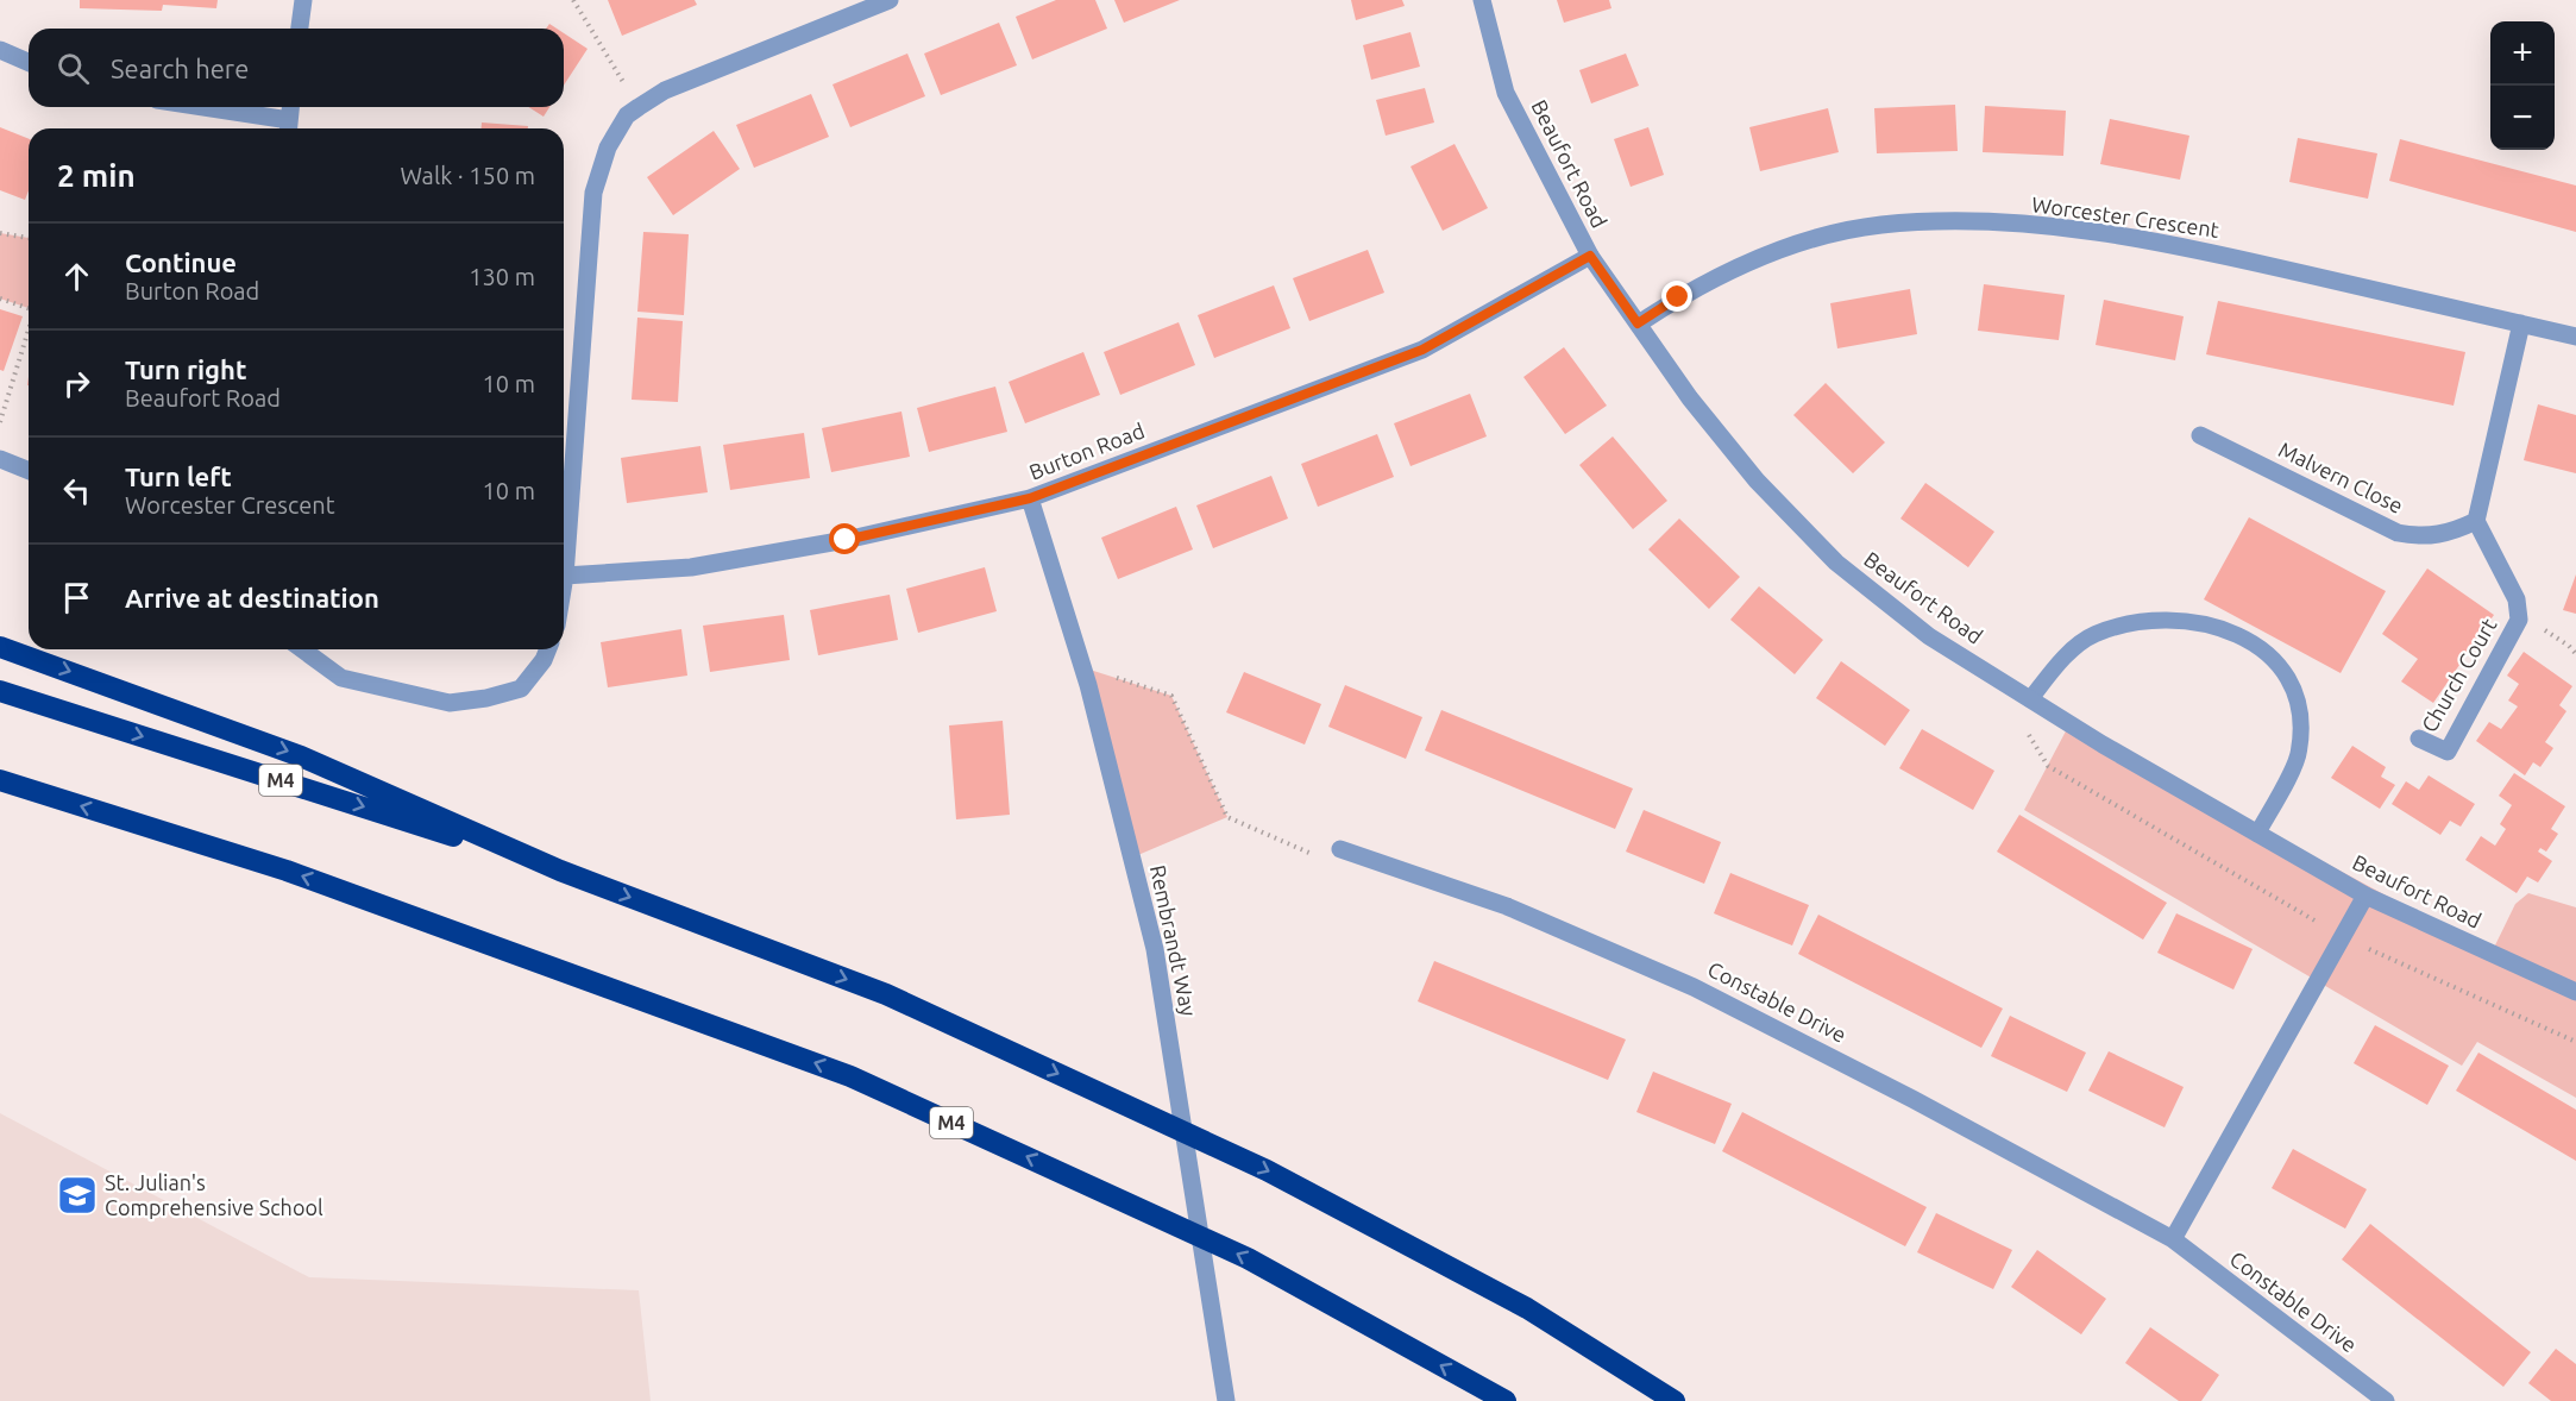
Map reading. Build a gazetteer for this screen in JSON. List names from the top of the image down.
{
  "streets": {
    "highway": ["M4"],
    "street": [
      "Beaufort Road",
      "Worcester Crescent",
      "Burton Road",
      "Malvern Close",
      "Church Court",
      "Rembrandt Way",
      "Constable Drive"
    ]
  },
  "crossings": [
    ["Beaufort Road", "Worcester Crescent"],
    ["Beaufort Road", "Burton Road"],
    ["Burton Road", "Rembrandt Way"],
    ["Malvern Close", "Church Court"]
  ],
  "places": {
    "school or university": ["St. Julian's Comprehensive School"]
  },
  "page": {
    "map_buttons": ["+", "−"],
    "search": "Search here",
    "heading": ["2 min", "Walk · 150 m"],
    "list": [
      ["Continue", "Burton Road", "130 m"],
      ["Turn right", "Beaufort Road", "10 m"],
      ["Turn left", "Worcester Crescent", "10 m"],
      "Arrive at destination"
    ]
  }
}
